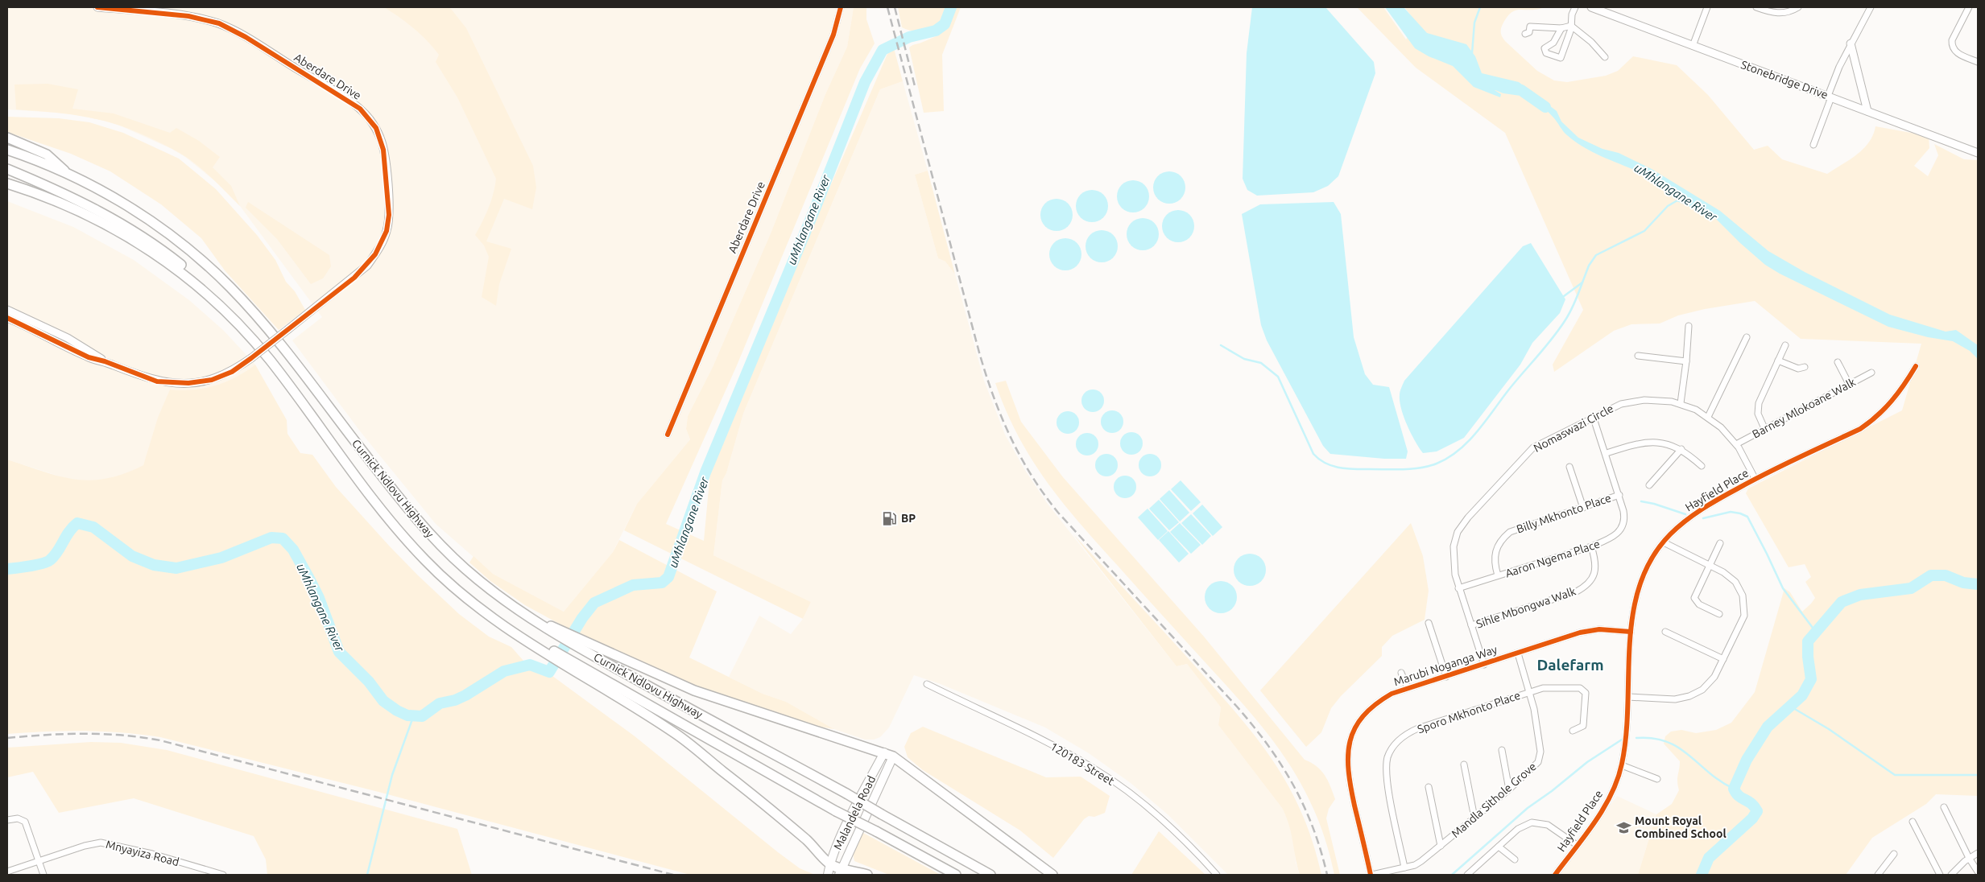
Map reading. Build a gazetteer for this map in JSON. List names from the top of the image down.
{
  "streets": {
    "main road": ["Curnick Ndlovu Highway", "Malandela Road"],
    "street": [
      "Aberdare Drive",
      "Stonebridge Drive",
      "Barney Mlokoane Walk",
      "Nomaswazi Circle",
      "Hayfield Place",
      "Billy Mkhonto Place",
      "Aaron Ngema Place",
      "Sihle Mbongwa Walk",
      "Marubi Noganga Way",
      "Sporo Mkhonto Place",
      "120183 Street",
      "Mandla Sithole Grove",
      "Mnyayiza Road"
    ]
  },
  "crossings": [
    ["Barney Mlokoane Walk", "Nomaswazi Circle"],
    ["Nomaswazi Circle", "Hayfield Place"],
    ["Nomaswazi Circle", "Aaron Ngema Place"],
    ["Nomaswazi Circle", "Sihle Mbongwa Walk"],
    ["Nomaswazi Circle", "Marubi Noganga Way"],
    ["Hayfield Place", "Marubi Noganga Way"],
    ["Billy Mkhonto Place", "Aaron Ngema Place"],
    ["Aaron Ngema Place", "Sihle Mbongwa Walk"],
    ["Marubi Noganga Way", "Mandla Sithole Grove"],
    ["Sporo Mkhonto Place", "Mandla Sithole Grove"]
  ],
  "districts": ["Dalefarm"],
  "water": ["uMhlangane River"],
  "places": {
    "fuel station": ["BP"],
    "school or university": ["Mount Royal Combined School"]
  }
}
